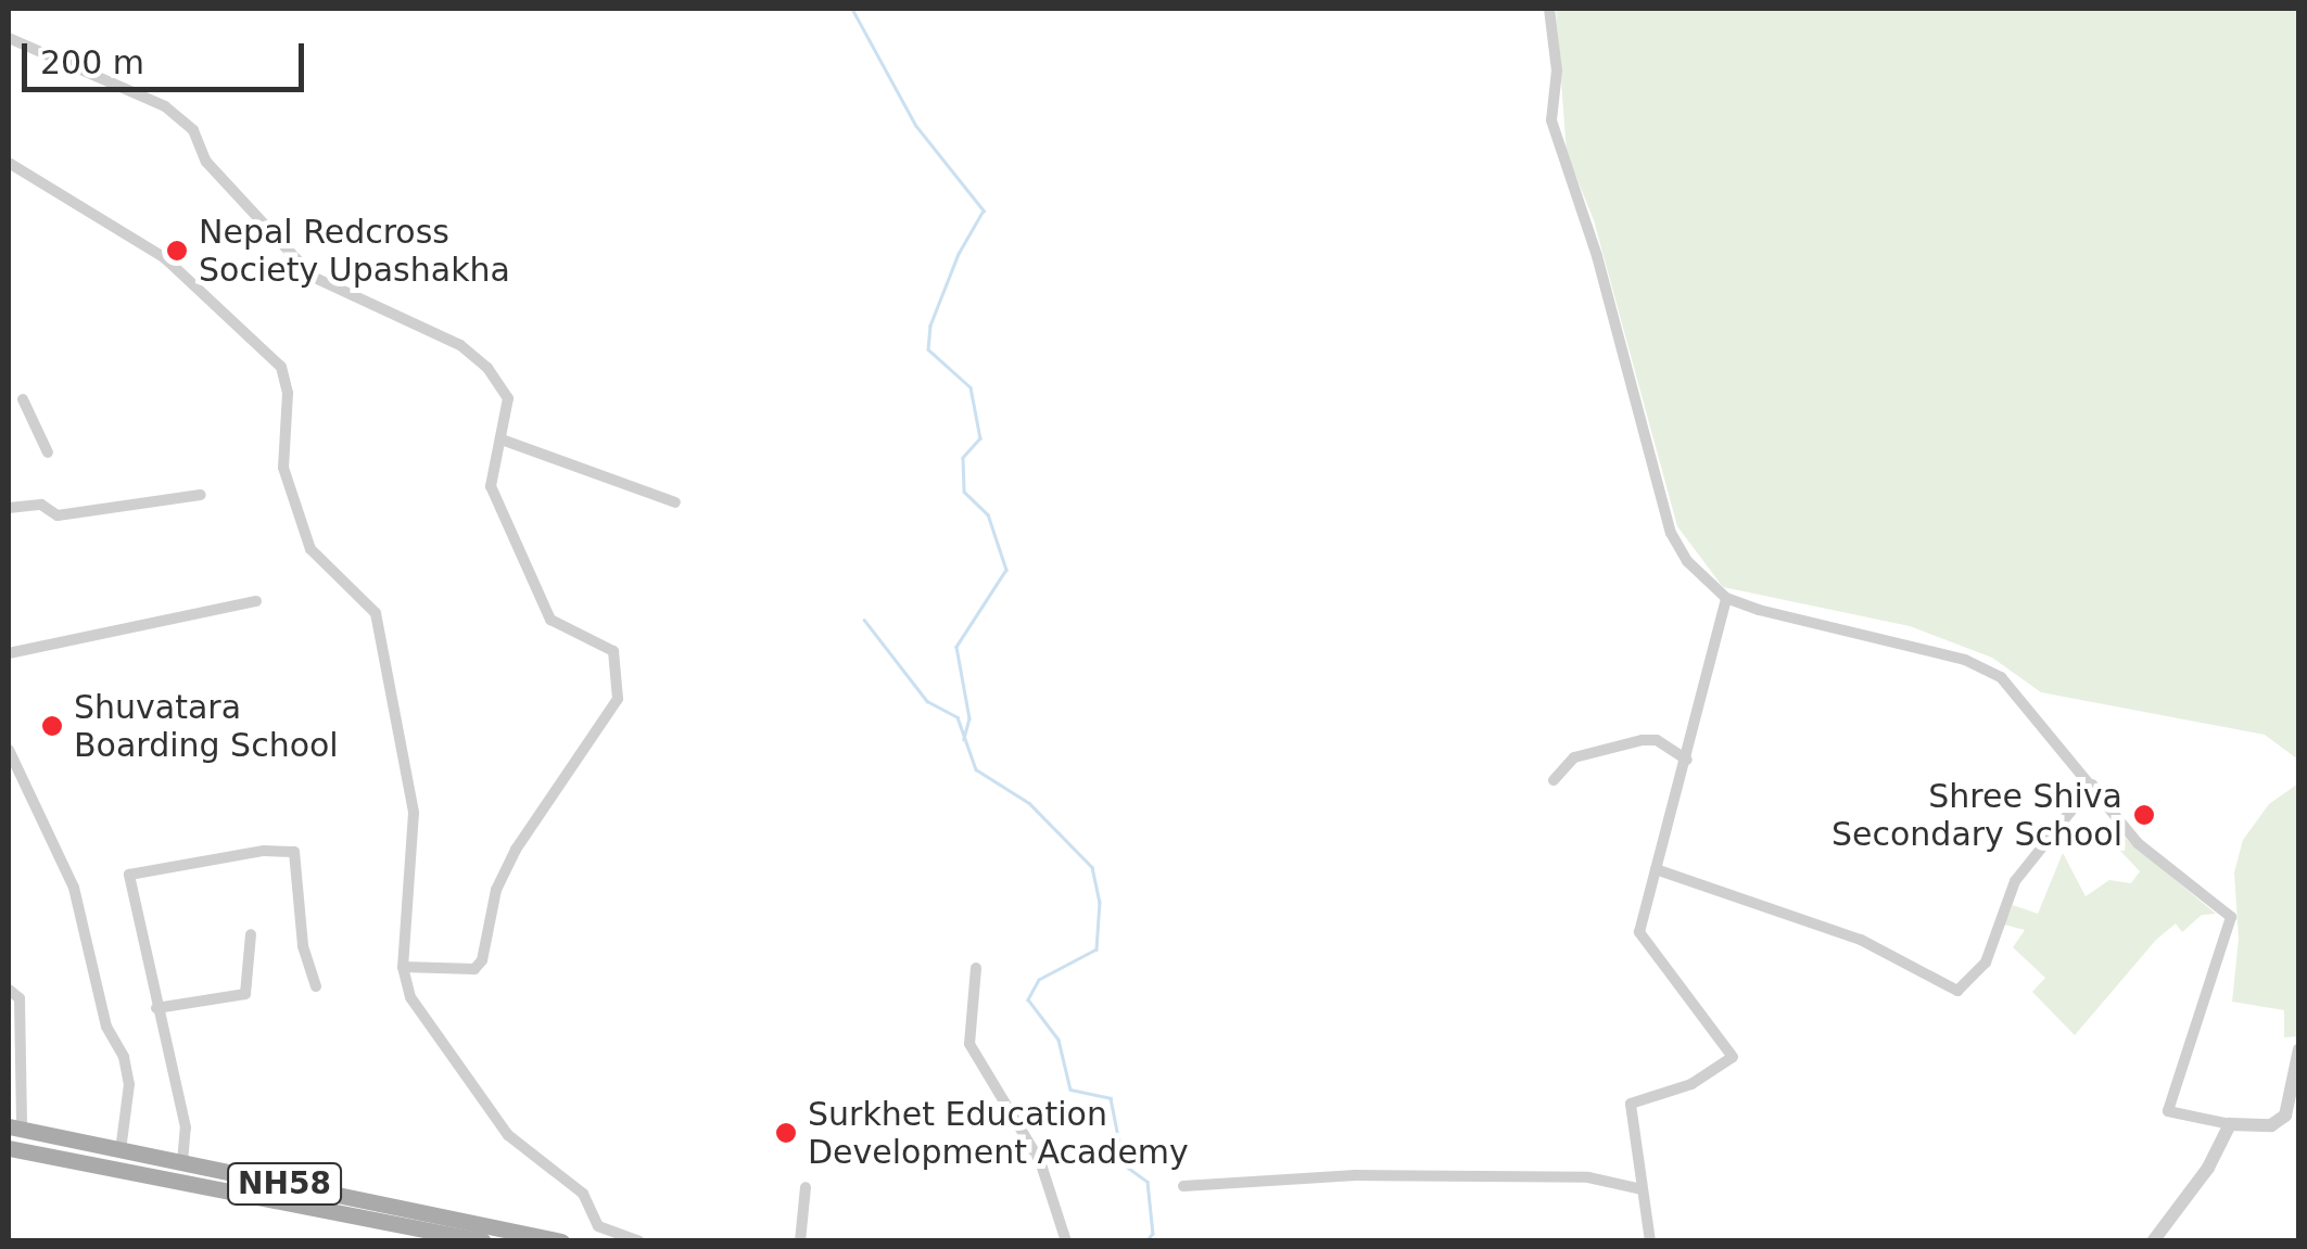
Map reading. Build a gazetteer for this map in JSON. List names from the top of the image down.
{
  "streets": {
    "main road": ["NH58"]
  },
  "places": [
    "Nepal Redcross Society Upashakha",
    "Shuvatara Boarding School",
    "Shree Shiva Secondary School",
    "Surkhet Education Development Academy"
  ],
  "scale_bar": "200 m"
}
